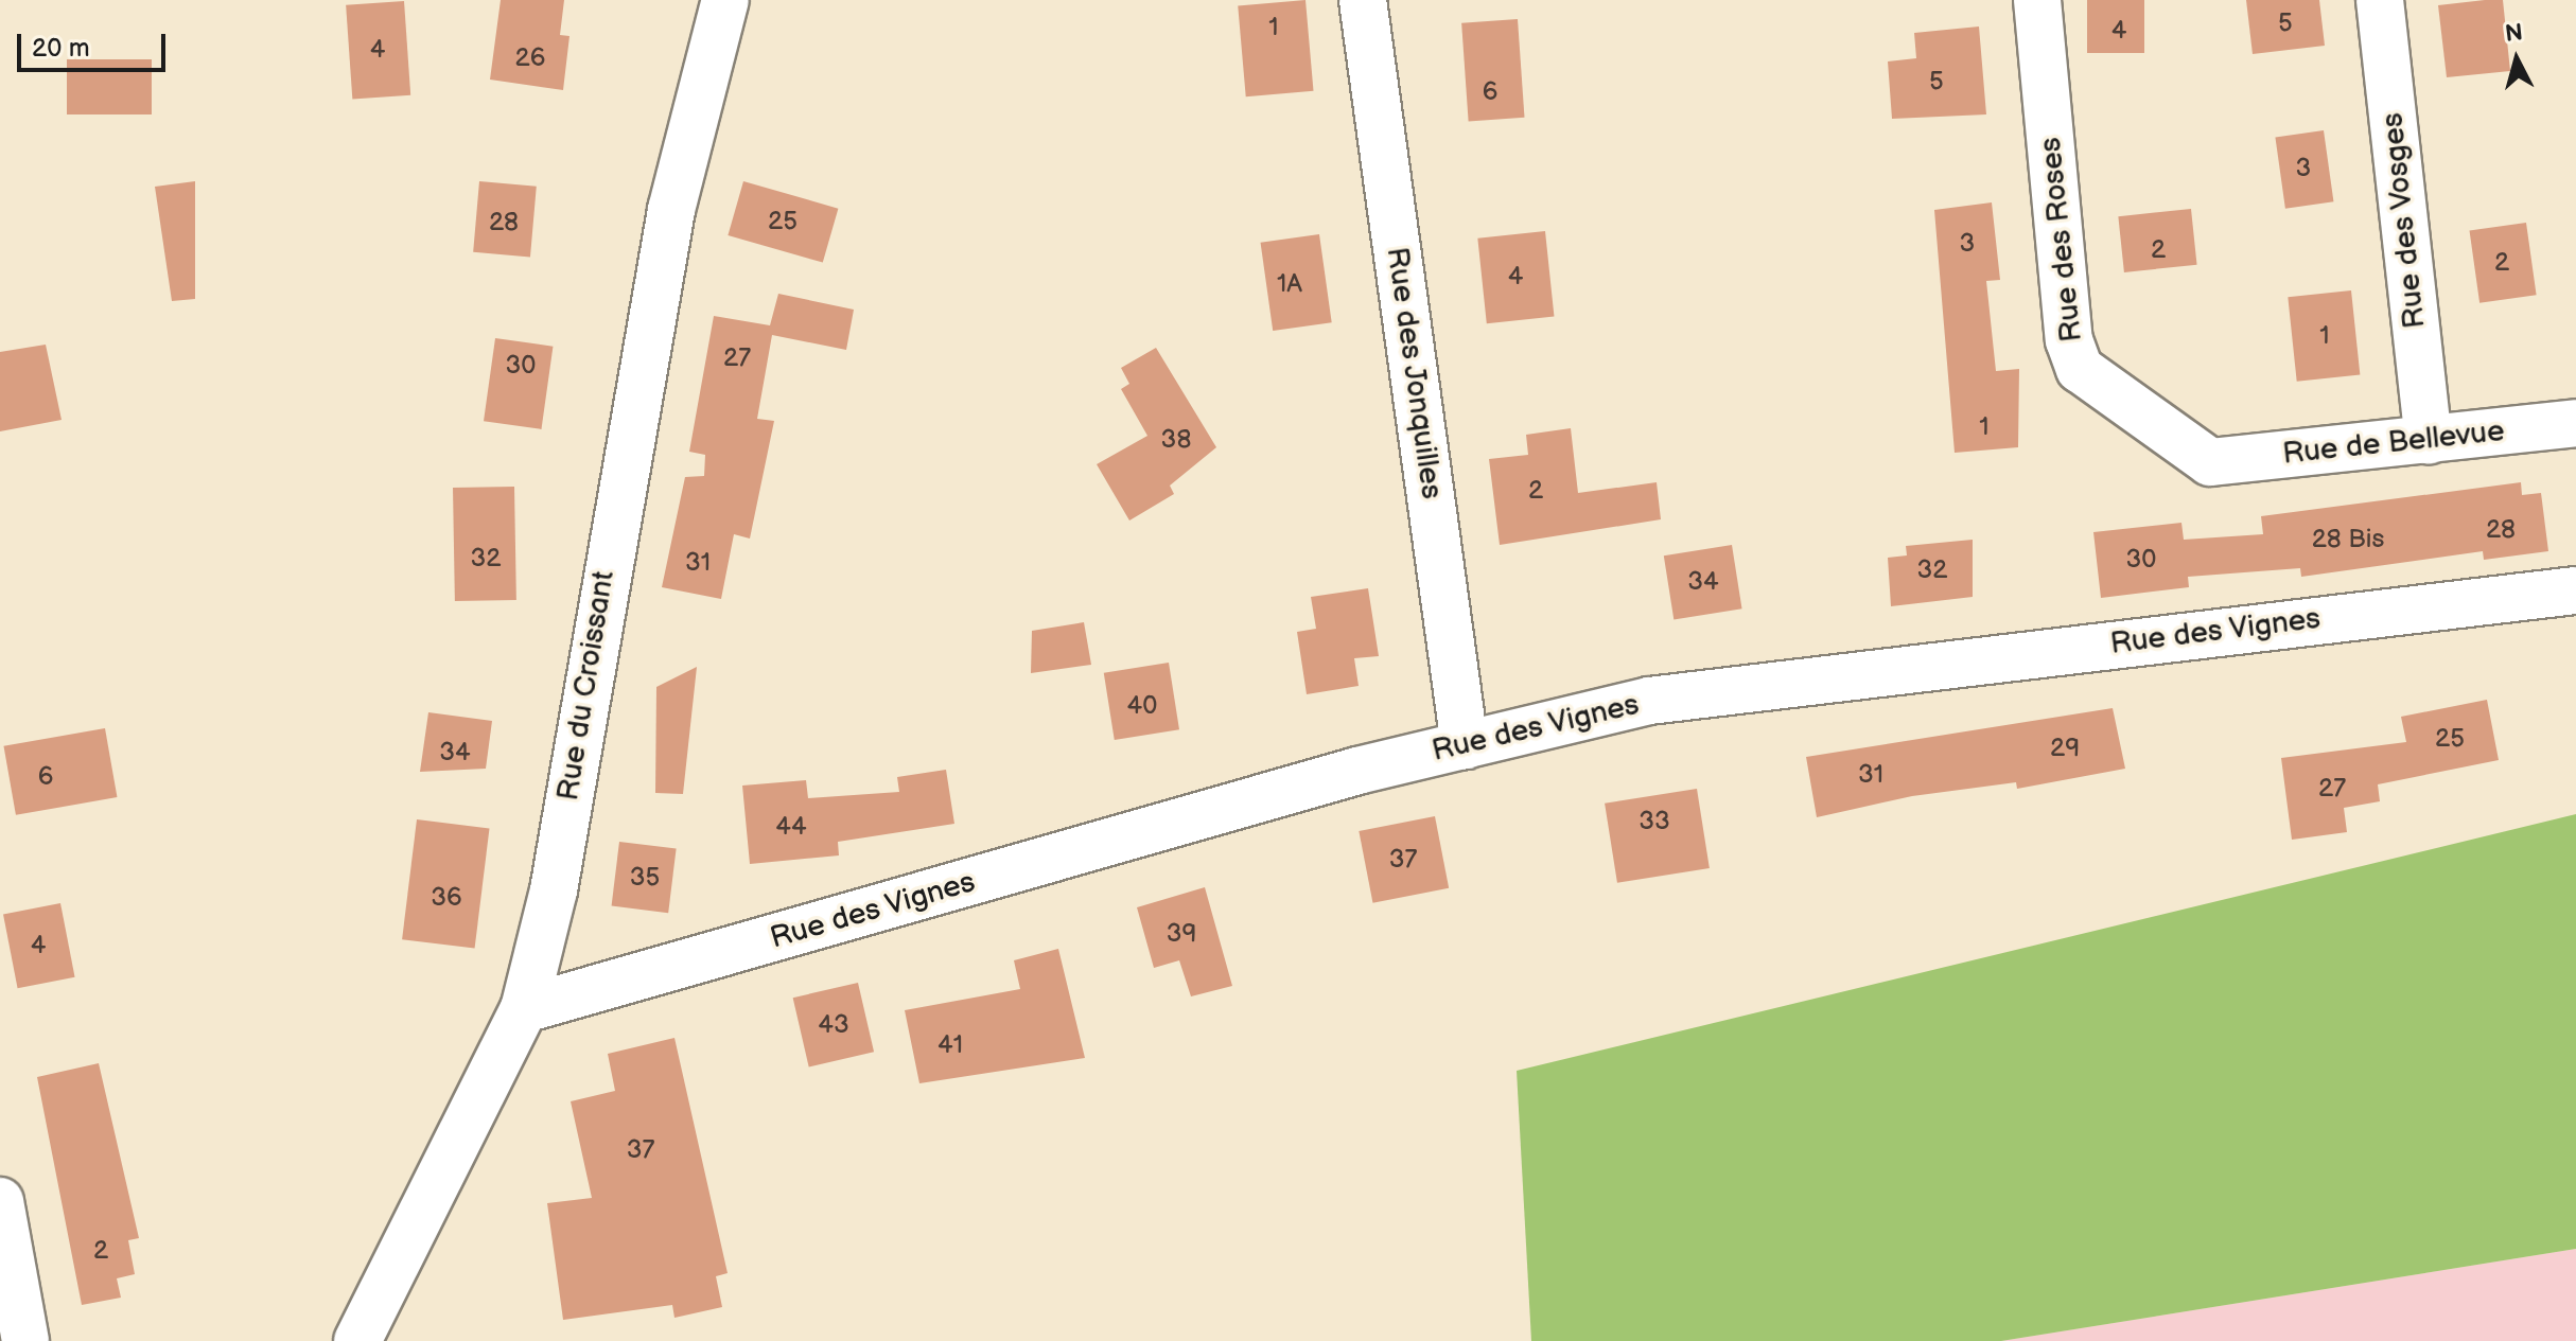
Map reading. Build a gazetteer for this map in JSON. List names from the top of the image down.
{
  "streets": {
    "street": [
      "Rue des Vosges",
      "Rue des Roses",
      "Rue des Jonquilles",
      "Rue de Bellevue",
      "Rue des Vignes",
      "Rue du Croissant"
    ]
  },
  "crossings": [
    ["Rue des Vosges", "Rue de Bellevue"],
    ["Rue des Roses", "Rue de Bellevue"],
    ["Rue des Jonquilles", "Rue des Vignes"],
    ["Rue des Vignes", "Rue du Croissant"]
  ],
  "house_numbers": [
    "5",
    "1",
    "4",
    "4",
    "26",
    "5",
    "6",
    "3",
    "25",
    "28",
    "3",
    "2",
    "2",
    "4",
    "1A",
    "1",
    "27",
    "30",
    "1",
    "38",
    "2",
    "28",
    "28 Bis",
    "32",
    "30",
    "31",
    "32",
    "34",
    "40",
    "25",
    "29",
    "34",
    "31",
    "6",
    "27",
    "33",
    "44",
    "37",
    "35",
    "36",
    "39",
    "4",
    "43",
    "41",
    "37",
    "2"
  ],
  "scale_bar": "20 m",
  "north": "top"
}
